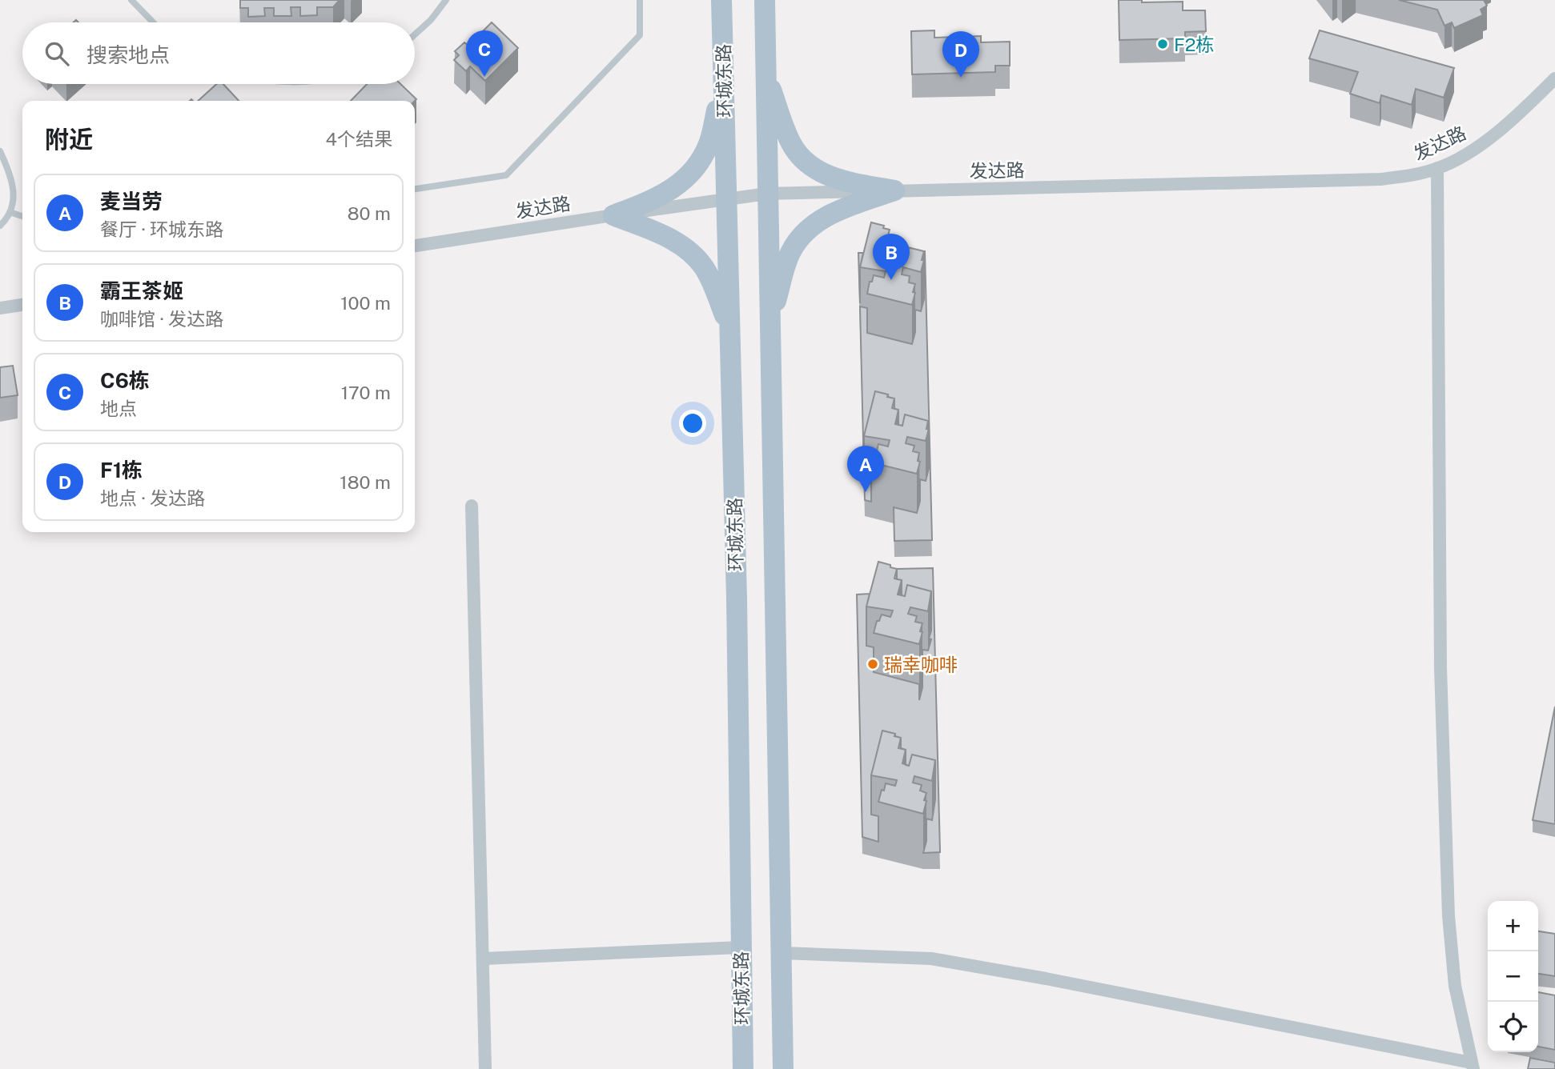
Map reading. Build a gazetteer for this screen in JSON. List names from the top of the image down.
{
  "streets": {
    "main road": ["环城东路"],
    "street": ["发达路"]
  },
  "crossings": [
    ["环城东路", "发达路"]
  ],
  "places": ["F2栋", "瑞幸咖啡"],
  "page": {
    "search": "搜索地点",
    "pins": [
      "C",
      "D",
      "B",
      "A"
    ],
    "heading": ["附近", "4个结果"],
    "list": [
      {
        "mark": "A",
        "name": "麦当劳",
        "note": "餐厅 · 环城东路",
        "value": "80 m"
      },
      {
        "mark": "B",
        "name": "霸王茶姬",
        "note": "咖啡馆 · 发达路",
        "value": "100 m"
      },
      {
        "mark": "C",
        "name": "C6栋",
        "note": "地点",
        "value": "170 m"
      },
      {
        "mark": "D",
        "name": "F1栋",
        "note": "地点 · 发达路",
        "value": "180 m"
      }
    ],
    "map_buttons": ["+", "−"]
  }
}
